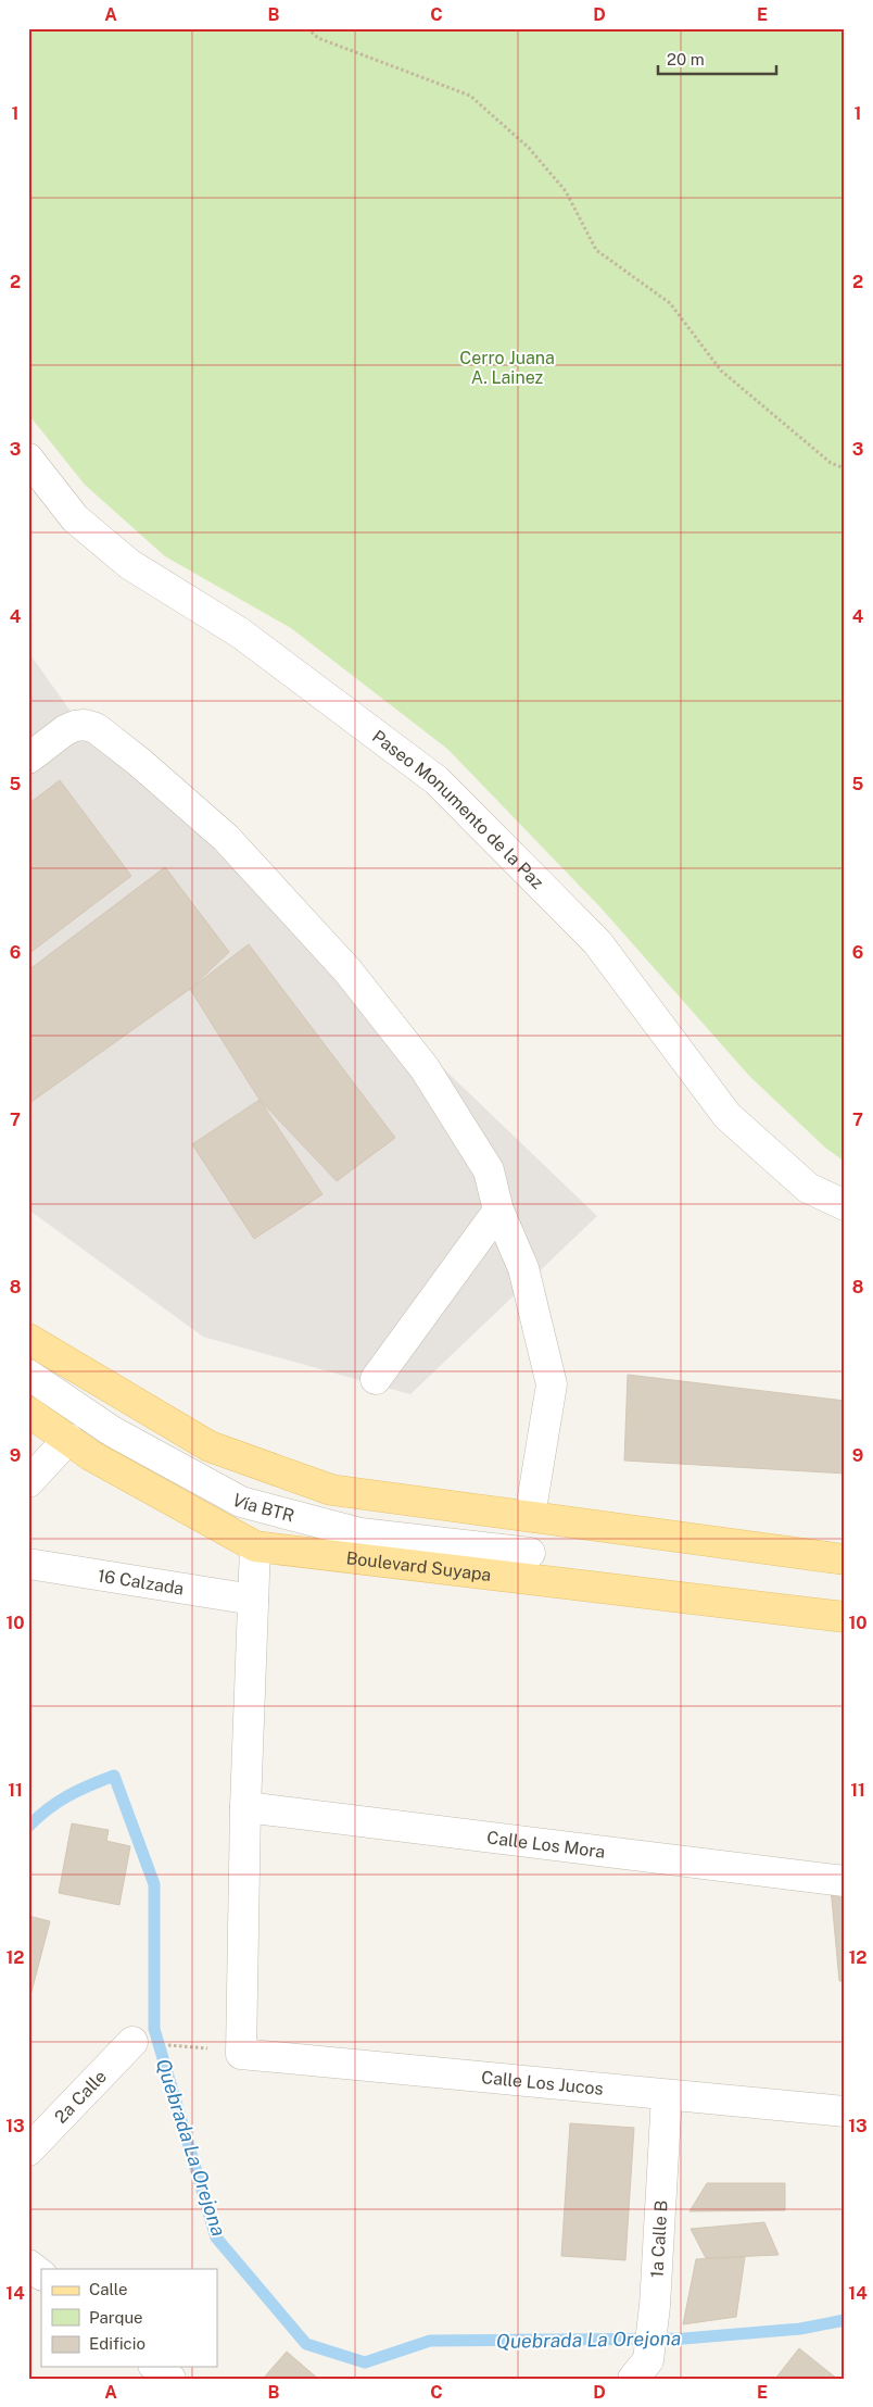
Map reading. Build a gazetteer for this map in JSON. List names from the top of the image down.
{
  "streets": {
    "main road": ["Boulevard Suyapa"],
    "street": [
      "Paseo Monumento de la Paz",
      "Vía BTR",
      "16 Calzada",
      "Calle Los Mora",
      "Calle Los Jucos",
      "2a Calle",
      "1a Calle B"
    ]
  },
  "crossings": [
    ["Calle Los Mora", "Calle Los Jucos"],
    ["Calle Los Jucos", "1a Calle B"]
  ],
  "water": ["Quebrada La Orejona"],
  "parks": ["Cerro Juana A. Lainez"],
  "legend": ["Calle", "Parque", "Edificio"],
  "scale_bar": "20 m",
  "grid": {
    "columns": [
      "A",
      "B",
      "C",
      "D",
      "E"
    ],
    "rows": [
      "1",
      "2",
      "3",
      "4",
      "5",
      "6",
      "7",
      "8",
      "9",
      "10",
      "11",
      "12",
      "13",
      "14"
    ]
  }
}
